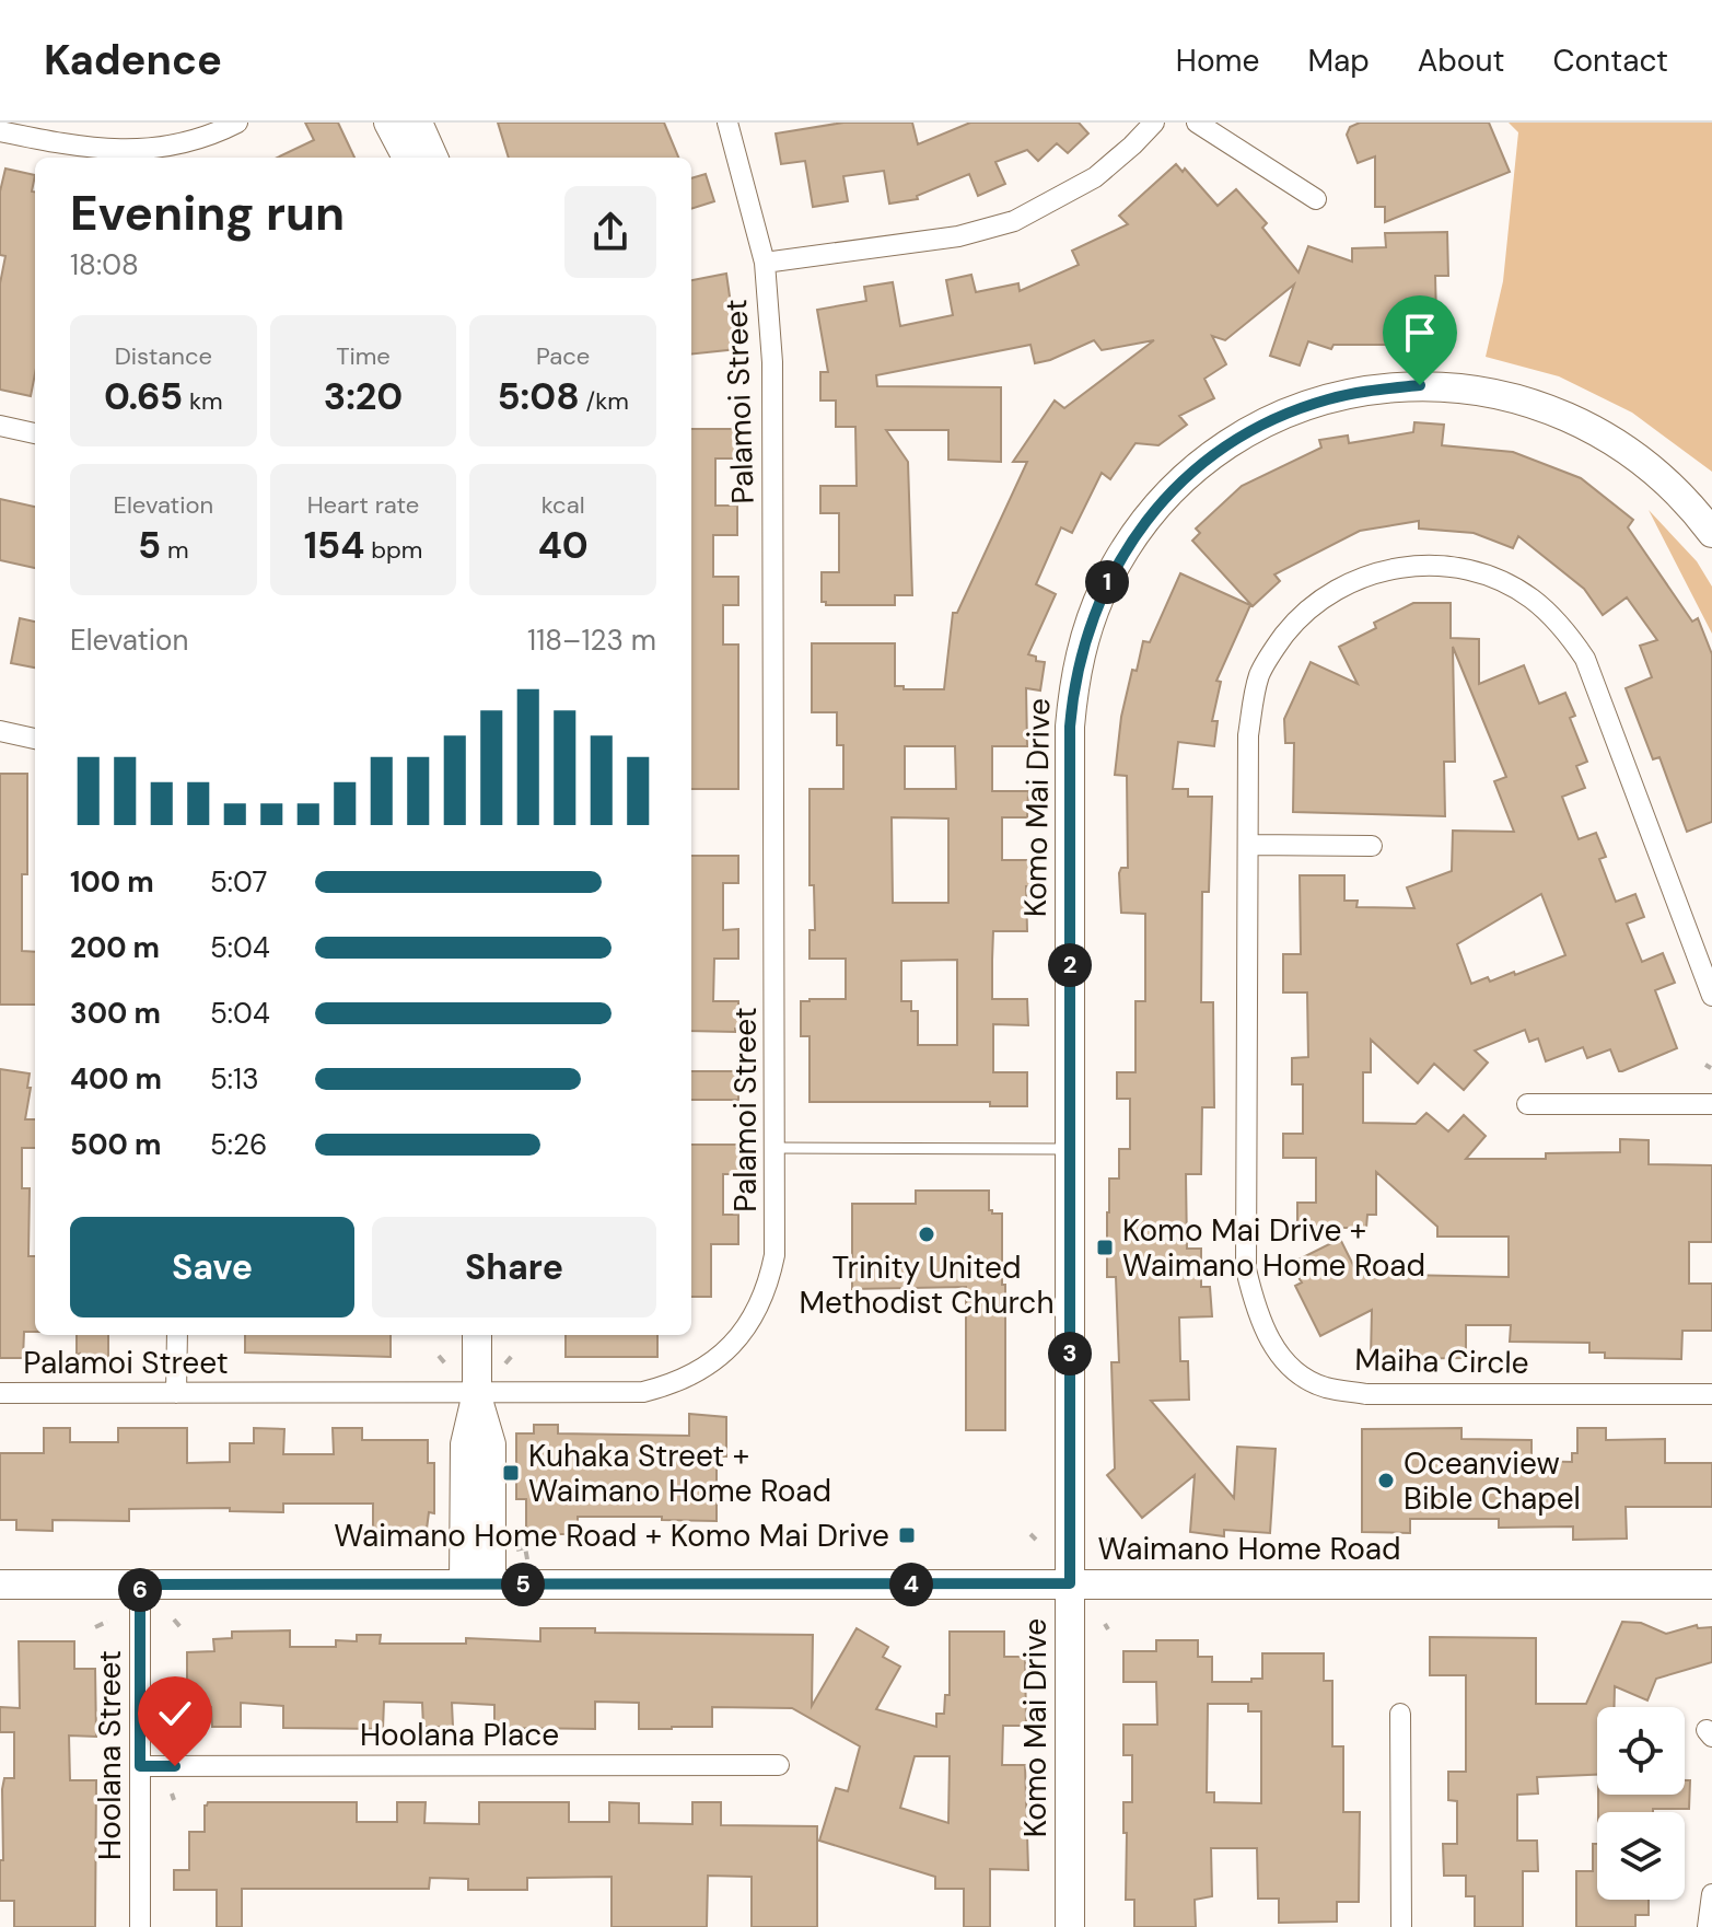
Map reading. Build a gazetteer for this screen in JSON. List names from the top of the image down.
{
  "streets": {
    "main road": ["Komo Mai Drive", "Waimano Home Road"],
    "street": [
      "Palamoi Street",
      "Maiha Circle",
      "Hoolana Place",
      "Hoolana Street"
    ]
  },
  "crossings": [
    ["Komo Mai Drive", "Waimano Home Road"],
    ["Waimano Home Road", "Hoolana Street"],
    ["Hoolana Place", "Hoolana Street"]
  ],
  "places": {
    "other": ["Trinity United Methodist Church", "Oceanview Bible Chapel"],
    "transit": ["Komo Mai Drive + Waimano Home Road", "Kuhaka Street + Waimano Home Road", "Waimano Home Road + Komo Mai Drive"]
  },
  "page": {
    "header": "Kadence",
    "nav": [
      "Home",
      "Map",
      "About",
      "Contact"
    ],
    "heading": ["Evening run", "18:08"],
    "stats": [
      ["Distance", "0.65 km"],
      ["Time", "3:20"],
      ["Pace", "5:08 /km"],
      ["Elevation", "5 m"],
      ["Heart rate", "154 bpm"],
      ["kcal", "40"]
    ],
    "pins": [
      "1",
      "2",
      "3",
      "4",
      "5",
      "6"
    ],
    "chart": ["Elevation", "118–123 m"],
    "list": [
      {
        "name": "100 m",
        "note": "5:07"
      },
      {
        "name": "200 m",
        "note": "5:04"
      },
      {
        "name": "300 m",
        "note": "5:04"
      },
      {
        "name": "400 m",
        "note": "5:13"
      },
      {
        "name": "500 m",
        "note": "5:26"
      }
    ],
    "buttons": ["Save", "Share"]
  }
}
